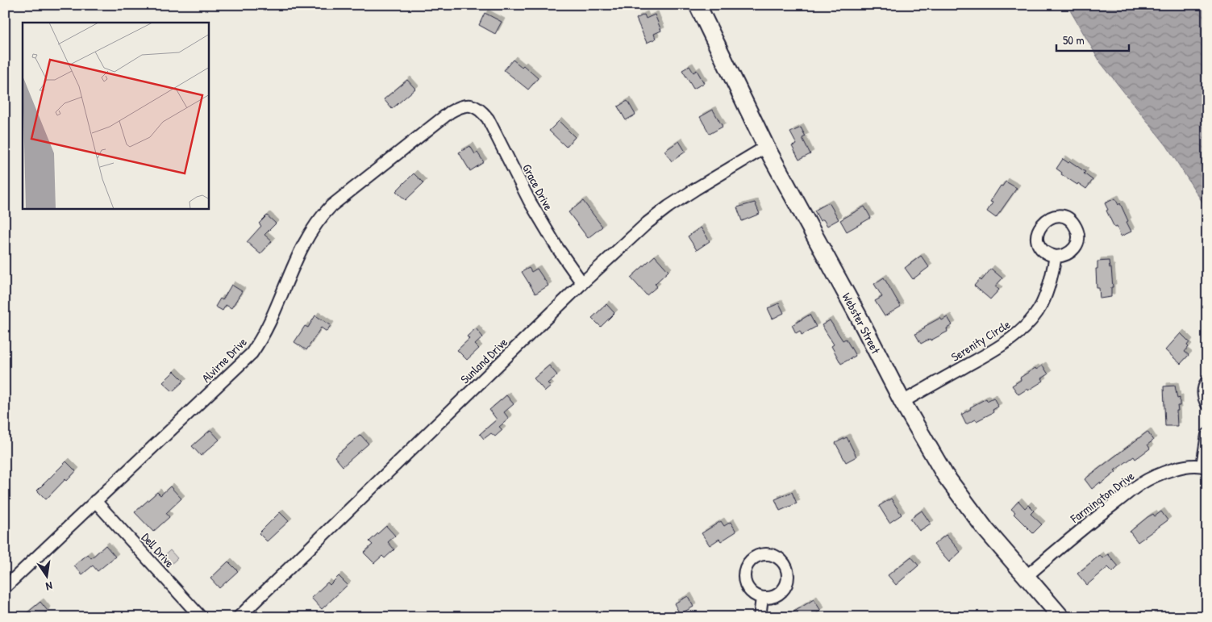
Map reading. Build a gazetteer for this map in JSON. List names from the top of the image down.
{
  "streets": {
    "main road": ["Webster Street"],
    "street": [
      "Grace Drive",
      "Serenity Circle",
      "Alvirne Drive",
      "Sunland Drive",
      "Farmington Drive",
      "Dell Drive"
    ]
  },
  "crossings": [
    ["Grace Drive", "Alvirne Drive"],
    ["Grace Drive", "Sunland Drive"],
    ["Webster Street", "Serenity Circle"],
    ["Webster Street", "Sunland Drive"],
    ["Webster Street", "Farmington Drive"],
    ["Alvirne Drive", "Dell Drive"]
  ],
  "scale_bar": "50 m",
  "north": "bottom"
}
